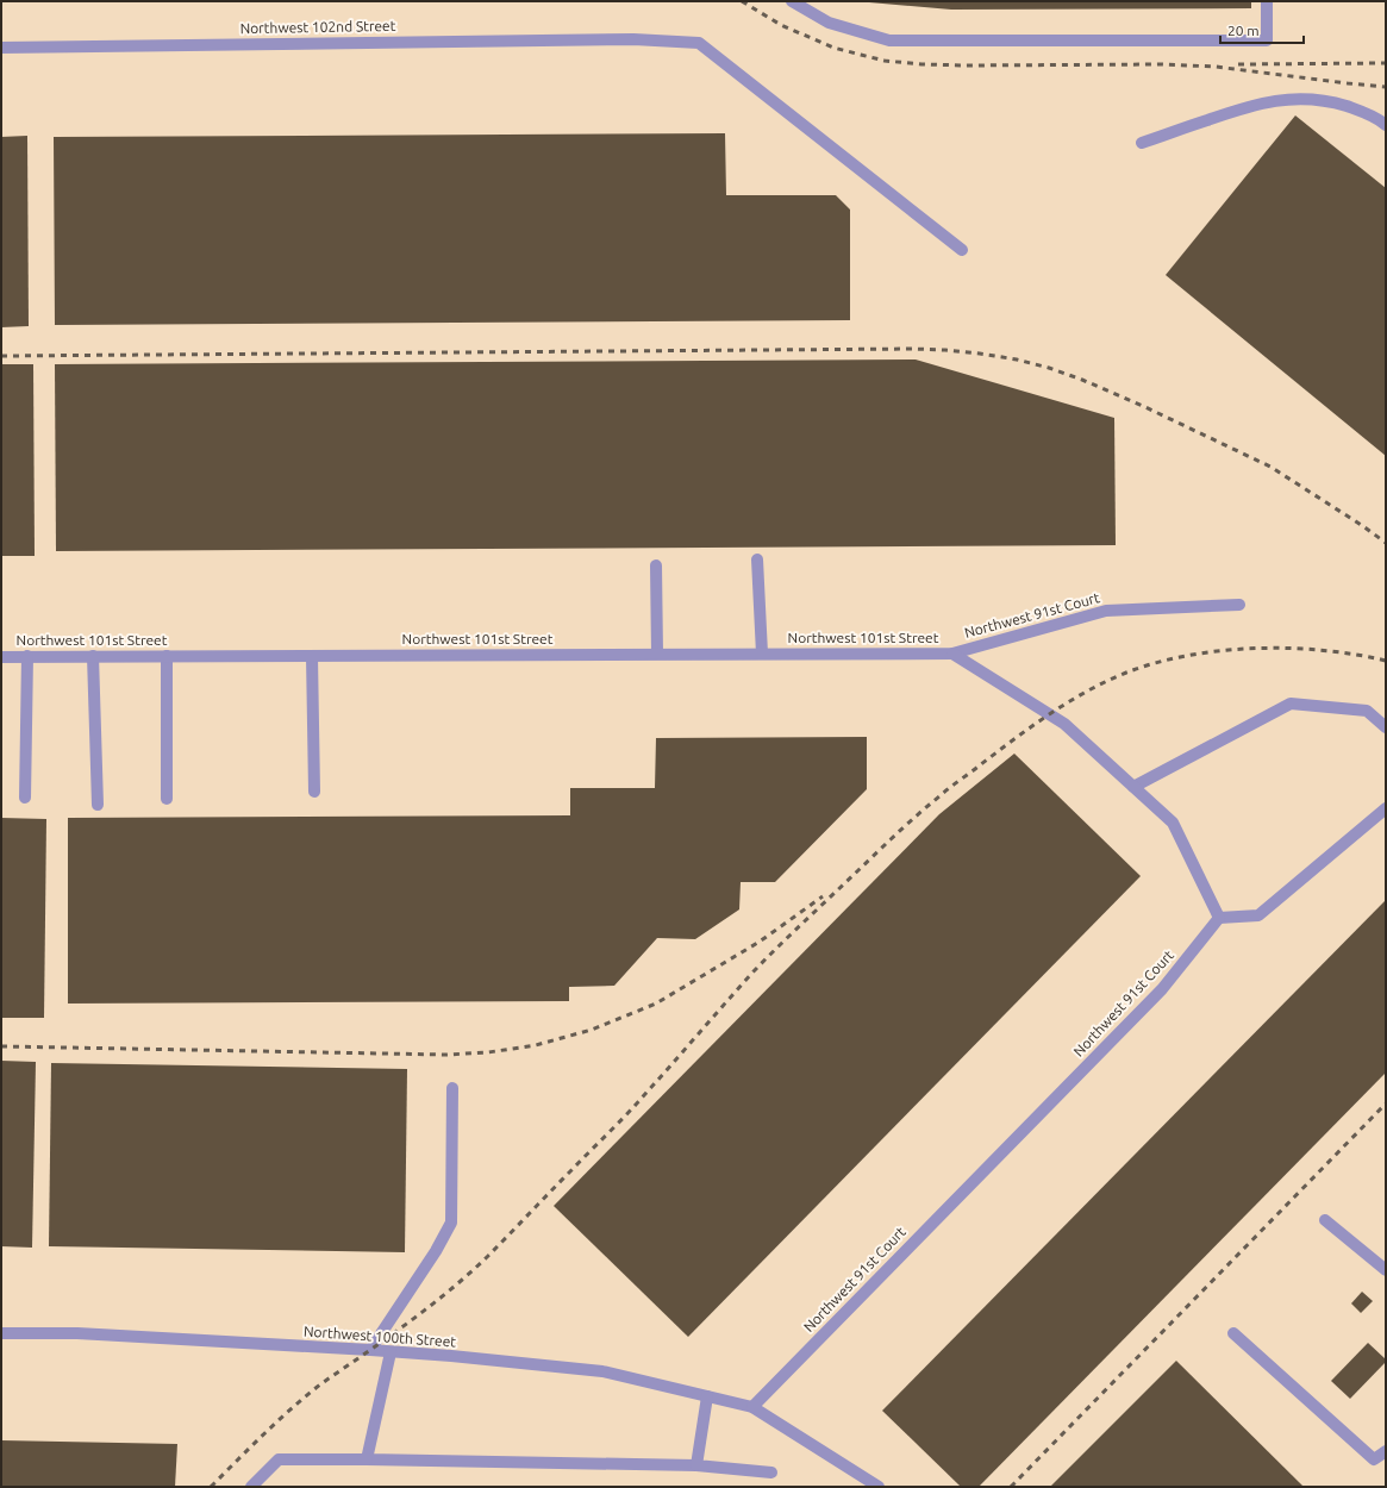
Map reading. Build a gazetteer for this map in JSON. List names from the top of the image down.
{
  "streets": {
    "street": [
      "Northwest 102nd Street",
      "Northwest 91st Court",
      "Northwest 101st Street",
      "Northwest 100th Street"
    ]
  },
  "crossings": [
    ["Northwest 91st Court", "Northwest 101st Street"],
    ["Northwest 91st Court", "Northwest 100th Street"]
  ],
  "scale_bar": "20 m"
}
